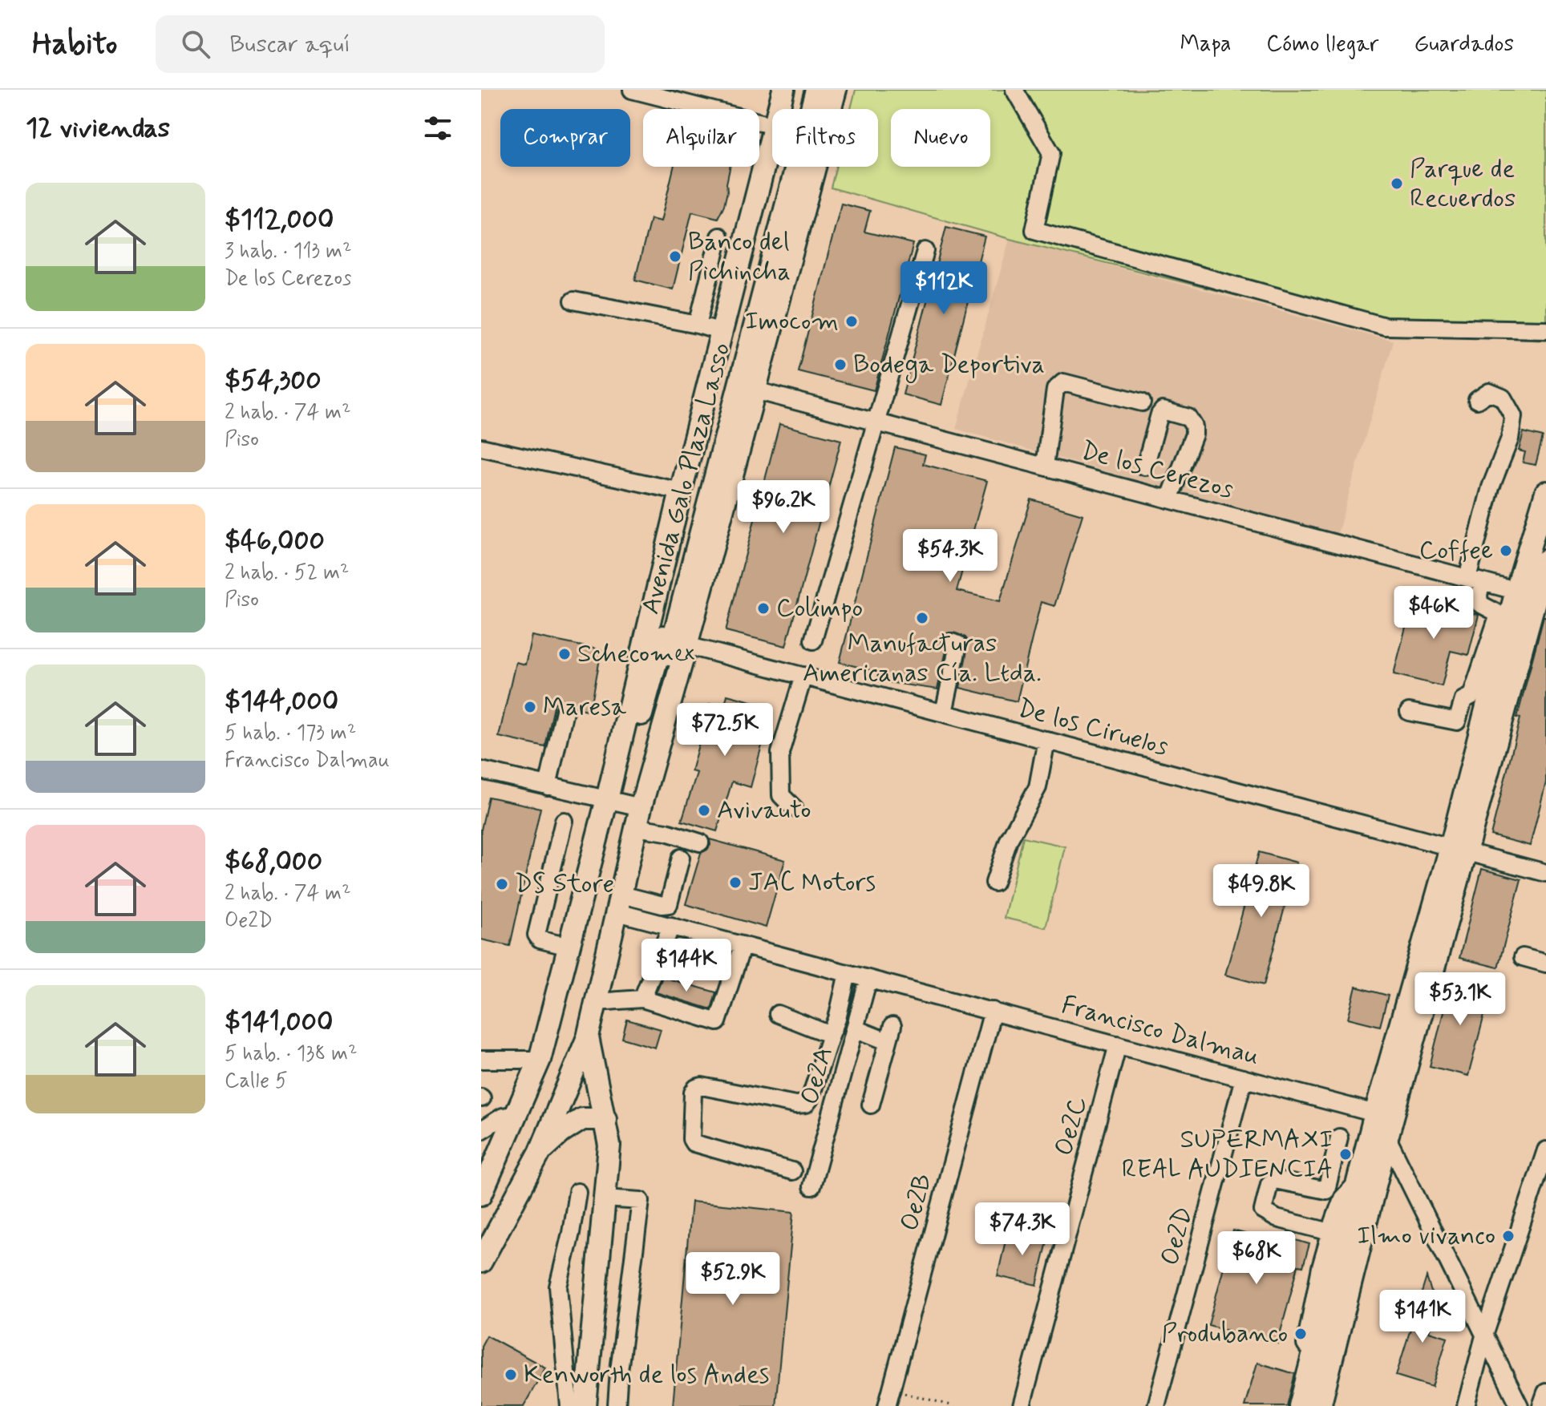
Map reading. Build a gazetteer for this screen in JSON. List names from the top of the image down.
{
  "streets": {
    "main road": ["Avenida Galo Plaza Lasso"],
    "street": [
      "De los Cerezos",
      "De los Ciruelos",
      "Francisco Dalmau",
      "Oe2A",
      "Oe2C",
      "Oe2B",
      "Oe2D"
    ]
  },
  "crossings": [
    ["De los Cerezos", "Avenida Galo Plaza Lasso"],
    ["Avenida Galo Plaza Lasso", "De los Ciruelos"],
    ["Avenida Galo Plaza Lasso", "Francisco Dalmau"],
    ["Francisco Dalmau", "Oe2A"],
    ["Francisco Dalmau", "Oe2C"],
    ["Francisco Dalmau", "Oe2B"],
    ["Francisco Dalmau", "Oe2D"]
  ],
  "places": [
    "Parque de Recuerdos",
    "Banco del Pichincha",
    "Imocom",
    "Bodega Deportiva",
    "Coffee",
    "Colimpo",
    "Manufacturas Americanas Cía. Ltda.",
    "Schecomex",
    "Maresa",
    "Avivauto",
    "JAC Motors",
    "DS Store",
    "SUPERMAXI REAL AUDIENCIA",
    "Ilmo vivanco",
    "Produbanco",
    "Kenworth de los Andes"
  ],
  "page": {
    "header": "Habito",
    "search": "Buscar aquí",
    "nav": ["Mapa", "Cómo llegar", "Guardados"],
    "heading": "12 viviendas",
    "chip": [
      "Comprar",
      "Alquilar",
      "Filtros",
      "Nuevo"
    ],
    "list": [
      {
        "name": "$112,000",
        "note": "3 hab. · 113 m² · De los Cerezos"
      },
      {
        "name": "$54,300",
        "note": "2 hab. · 74 m² · Piso"
      },
      {
        "name": "$46,000",
        "note": "2 hab. · 52 m² · Piso"
      },
      {
        "name": "$144,000",
        "note": "5 hab. · 173 m² · Francisco Dalmau"
      },
      {
        "name": "$68,000",
        "note": "2 hab. · 74 m² · Oe2D"
      },
      {
        "name": "$141,000",
        "note": "5 hab. · 138 m² · Calle 5"
      }
    ],
    "price": [
      "$112K",
      "$96.2K",
      "$54.3K",
      "$46K",
      "$72.5K",
      "$49.8K",
      "$144K",
      "$53.1K",
      "$74.3K",
      "$68K",
      "$52.9K",
      "$141K"
    ]
  }
}
